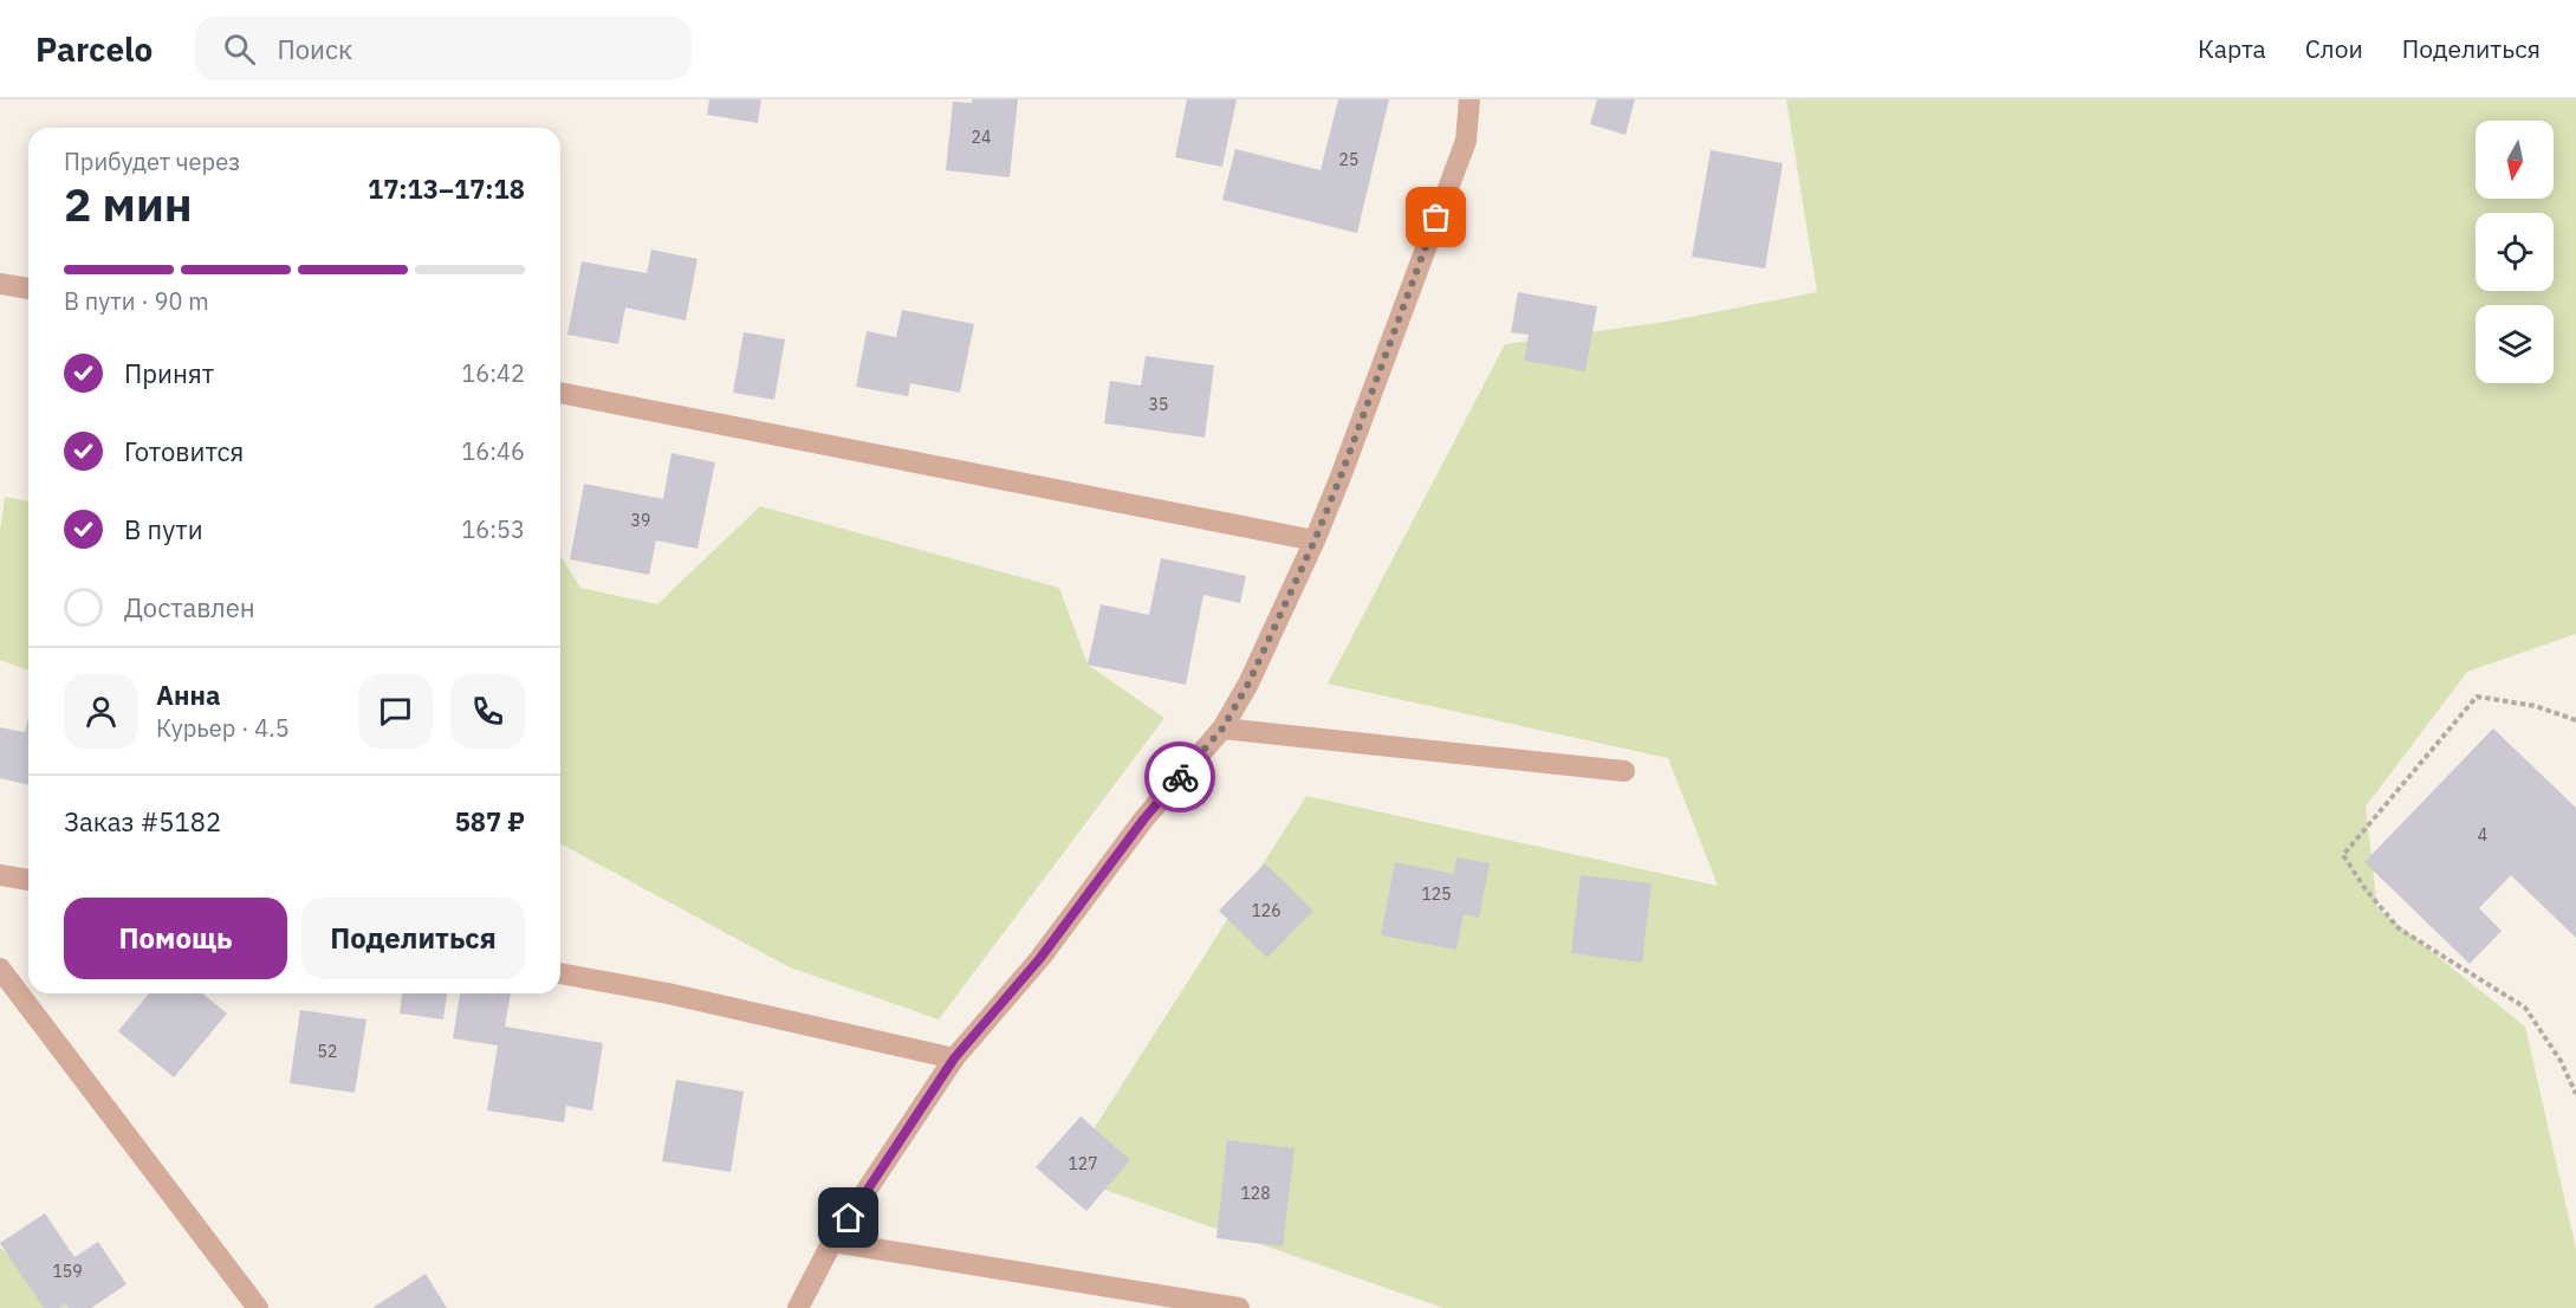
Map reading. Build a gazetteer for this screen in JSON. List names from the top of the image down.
{
  "house_numbers": [
    "24",
    "25",
    "35",
    "39",
    "4",
    "125",
    "126",
    "52",
    "127",
    "128",
    "159"
  ],
  "north": "bottom",
  "page": {
    "header": "Parcelo",
    "search": "Поиск",
    "nav": ["Карта", "Слои", "Поделиться"],
    "heading": ["2 мин", "Прибудет через", "17:13–17:18"],
    "panel": [
      "Анна",
      "Курьер · 4.5",
      "Заказ #5182",
      "587 ₽"
    ],
    "bar": "В пути · 90 m",
    "list": [
      ["Принят", "16:42"],
      ["Готовится", "16:46"],
      ["В пути", "16:53"],
      "Доставлен"
    ],
    "buttons": ["Помощь", "Поделиться"]
  }
}
